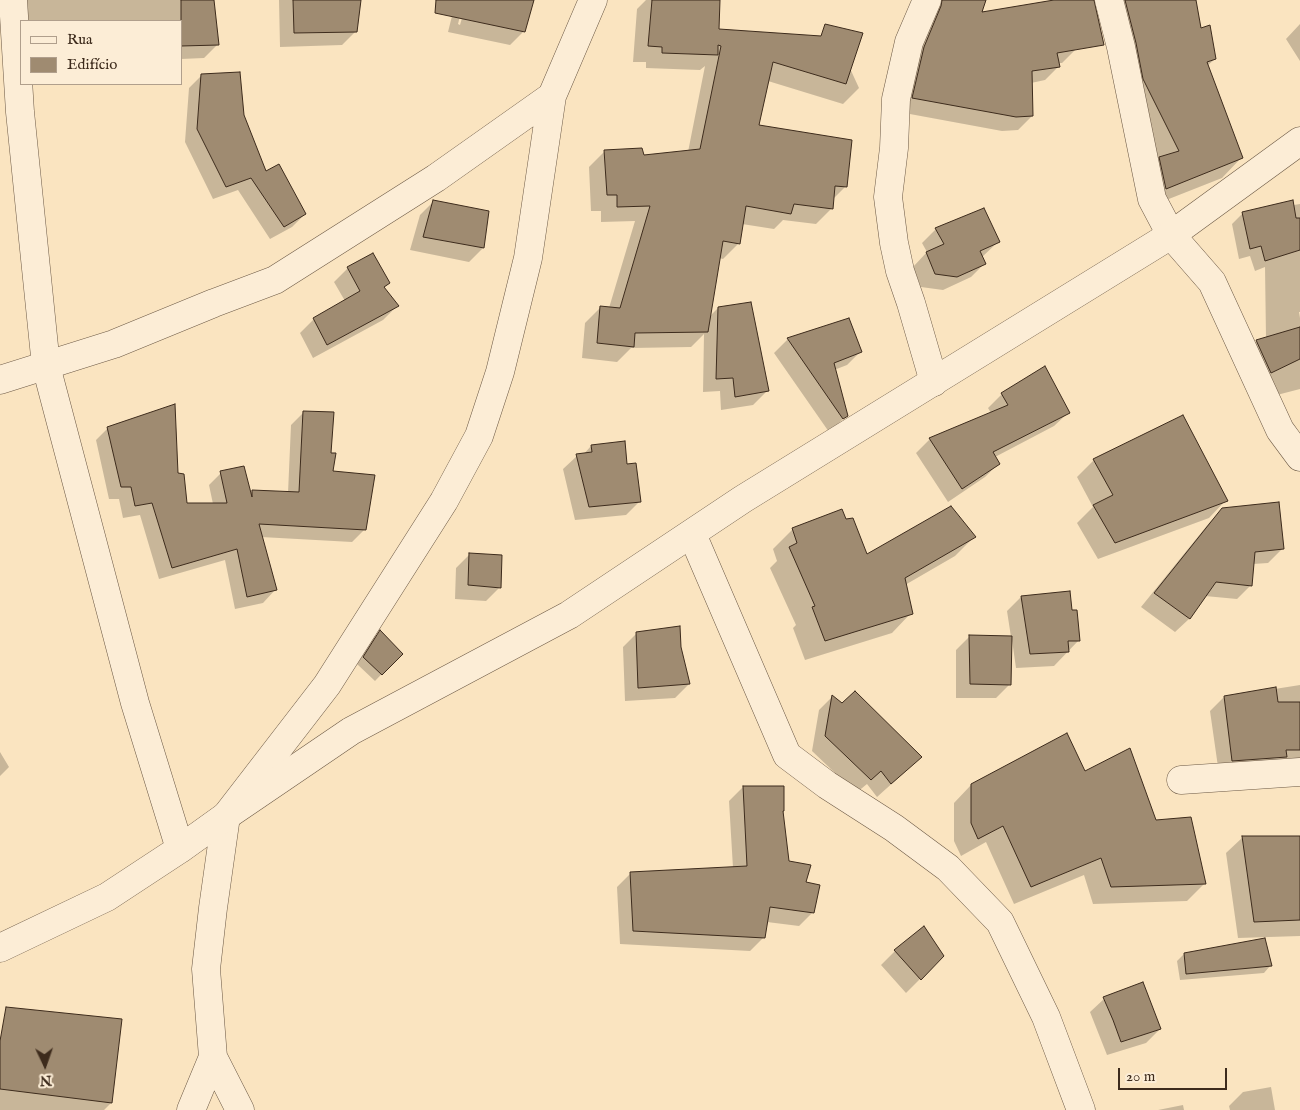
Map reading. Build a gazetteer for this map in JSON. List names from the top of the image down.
{
  "legend": ["Rua", "Edifício"],
  "scale_bar": "20 m",
  "north": "bottom"
}
